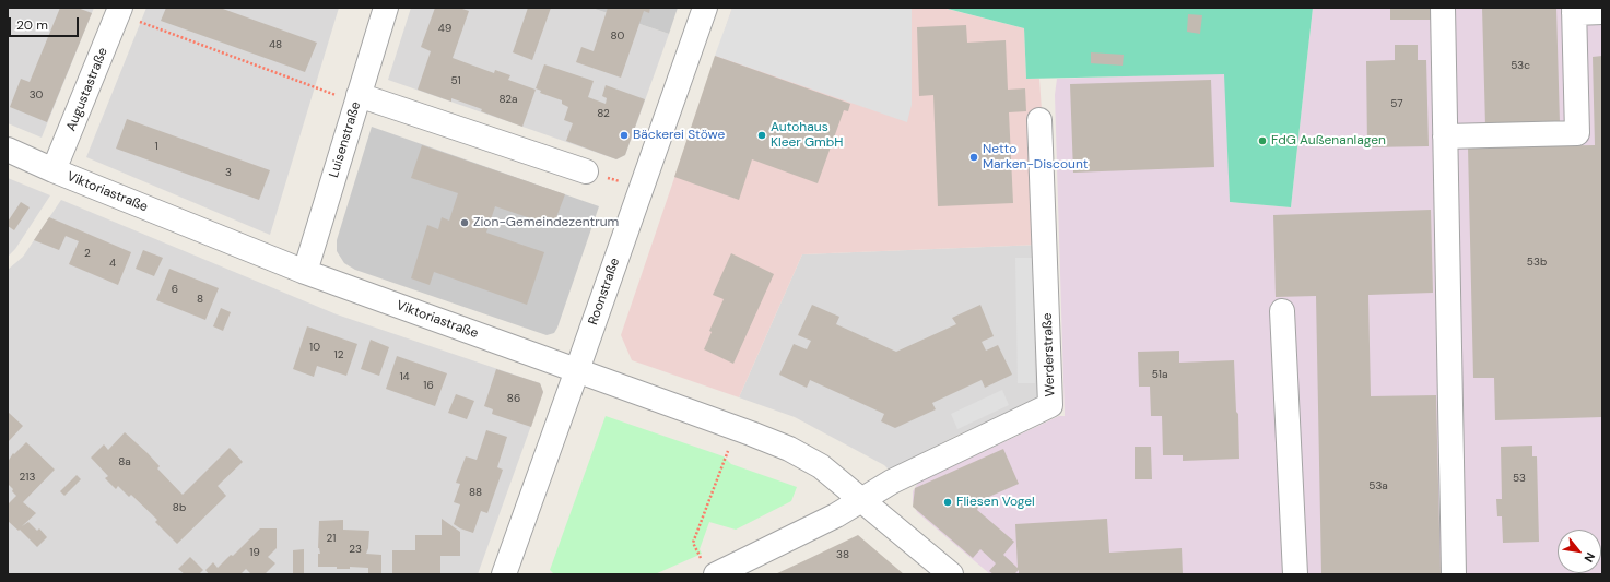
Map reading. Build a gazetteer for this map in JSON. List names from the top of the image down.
{
  "streets": {
    "street": [
      "Augustastraße",
      "Luisenstraße",
      "Viktoriastraße",
      "Roonstraße",
      "Werderstraße"
    ]
  },
  "crossings": [
    ["Augustastraße", "Viktoriastraße"],
    ["Luisenstraße", "Viktoriastraße"],
    ["Viktoriastraße", "Roonstraße"],
    ["Viktoriastraße", "Werderstraße"]
  ],
  "places": [
    "Bäckerei Stöwe",
    "Autohaus Kleer GmbH",
    "FdG Außenanlagen",
    "Netto Marken-Discount",
    "Zion-Gemeindezentrum",
    "Fliesen Vogel"
  ],
  "house_numbers": [
    "49",
    "80",
    "48",
    "53c",
    "51",
    "30",
    "82a",
    "57",
    "82",
    "1",
    "3",
    "2",
    "53b",
    "4",
    "6",
    "8",
    "10",
    "12",
    "51a",
    "14",
    "16",
    "86",
    "8a",
    "213",
    "53",
    "53a",
    "88",
    "8b",
    "21",
    "23",
    "19",
    "38"
  ],
  "scale_bar": "20 m",
  "north": "bottom right"
}
